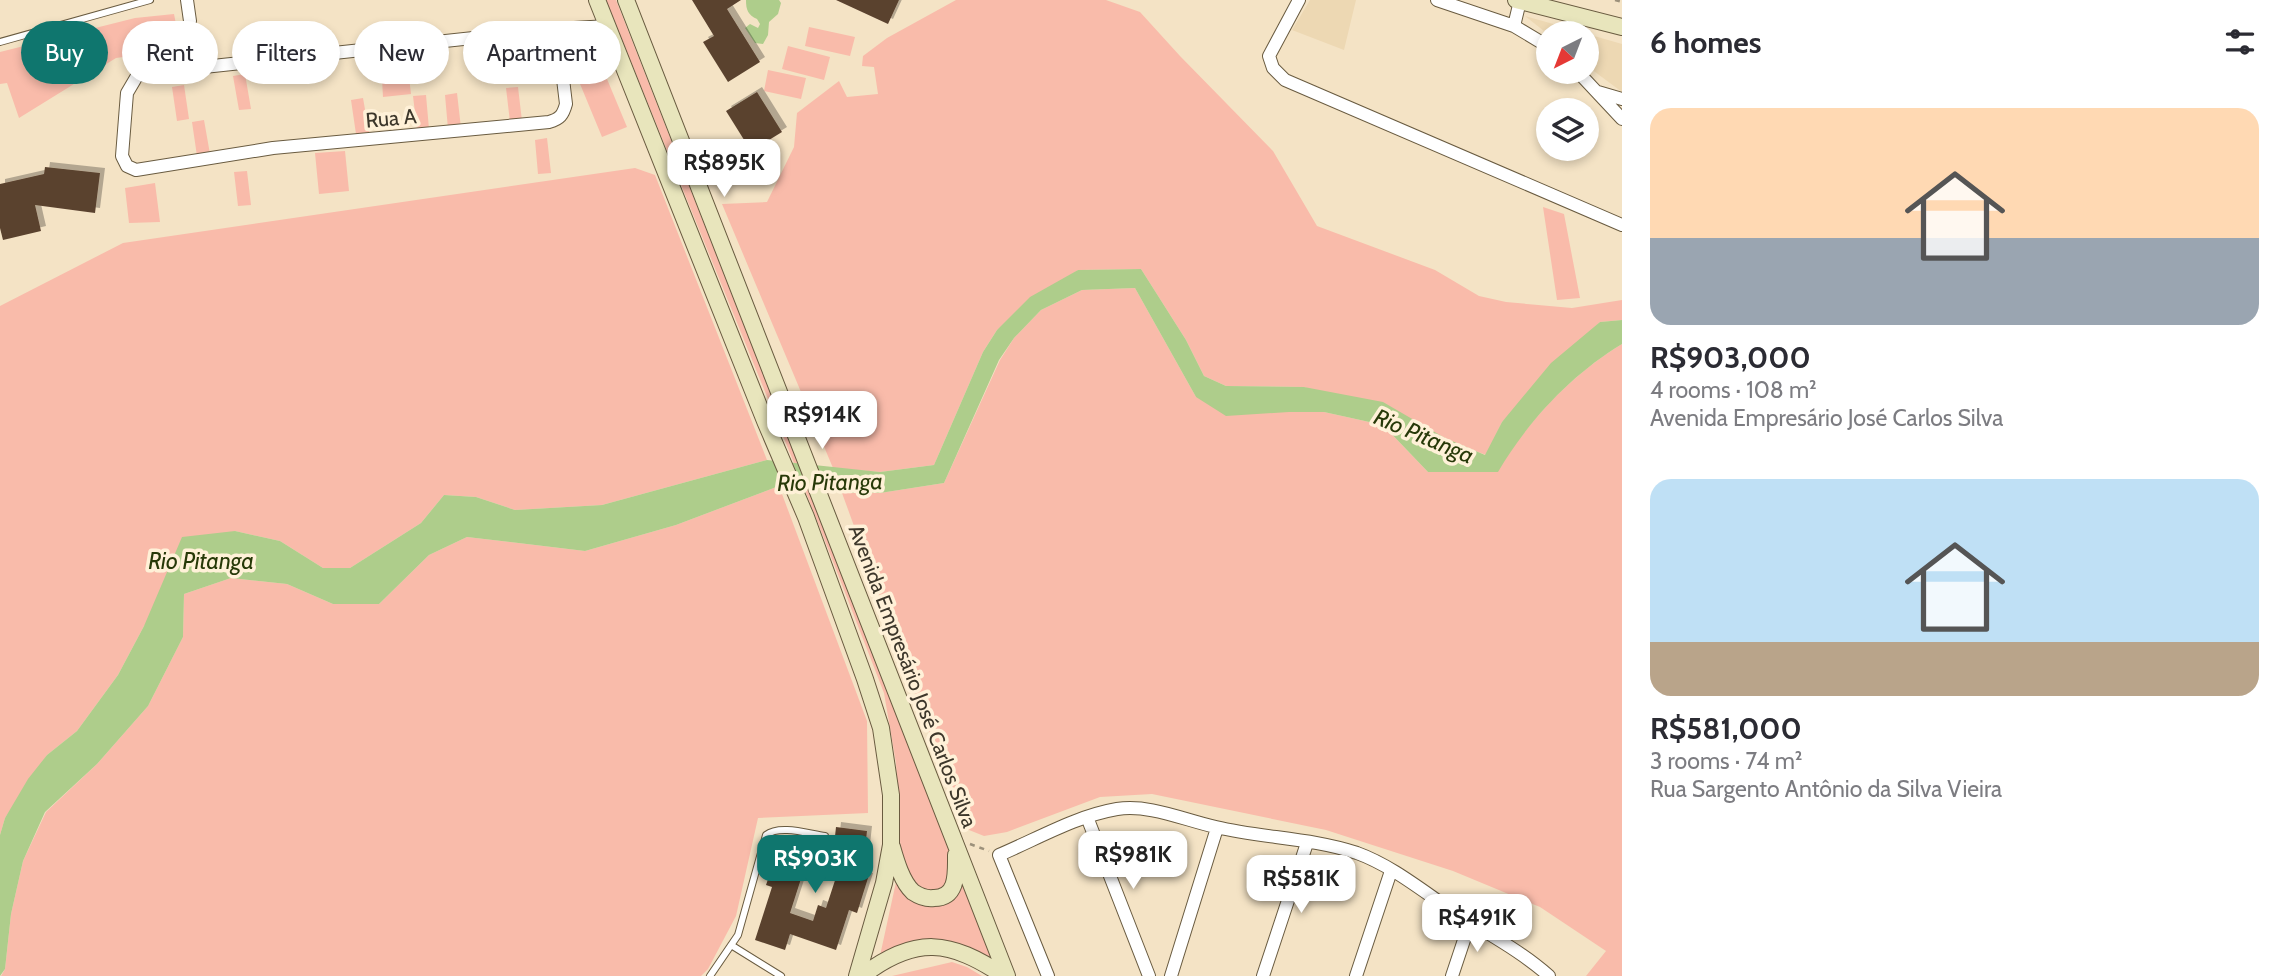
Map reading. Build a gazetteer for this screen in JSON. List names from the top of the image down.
{
  "streets": {
    "main road": ["Avenida Empresário José Carlos Silva"],
    "street": ["Rua A"]
  },
  "water": ["Rio Pitanga"],
  "north": "bottom left",
  "page": {
    "heading": "6 homes",
    "chip": [
      "Buy",
      "Rent",
      "Filters",
      "New",
      "Apartment"
    ],
    "list": [
      {
        "name": "R$903,000",
        "note": "4 rooms · 108 m² · Avenida Empresário José Carlos Silva"
      },
      {
        "name": "R$581,000",
        "note": "3 rooms · 74 m² · Rua Sargento Antônio da Silva Vieira"
      }
    ],
    "price": [
      "R$895K",
      "R$914K",
      "R$981K",
      "R$903K",
      "R$581K",
      "R$491K"
    ]
  }
}
